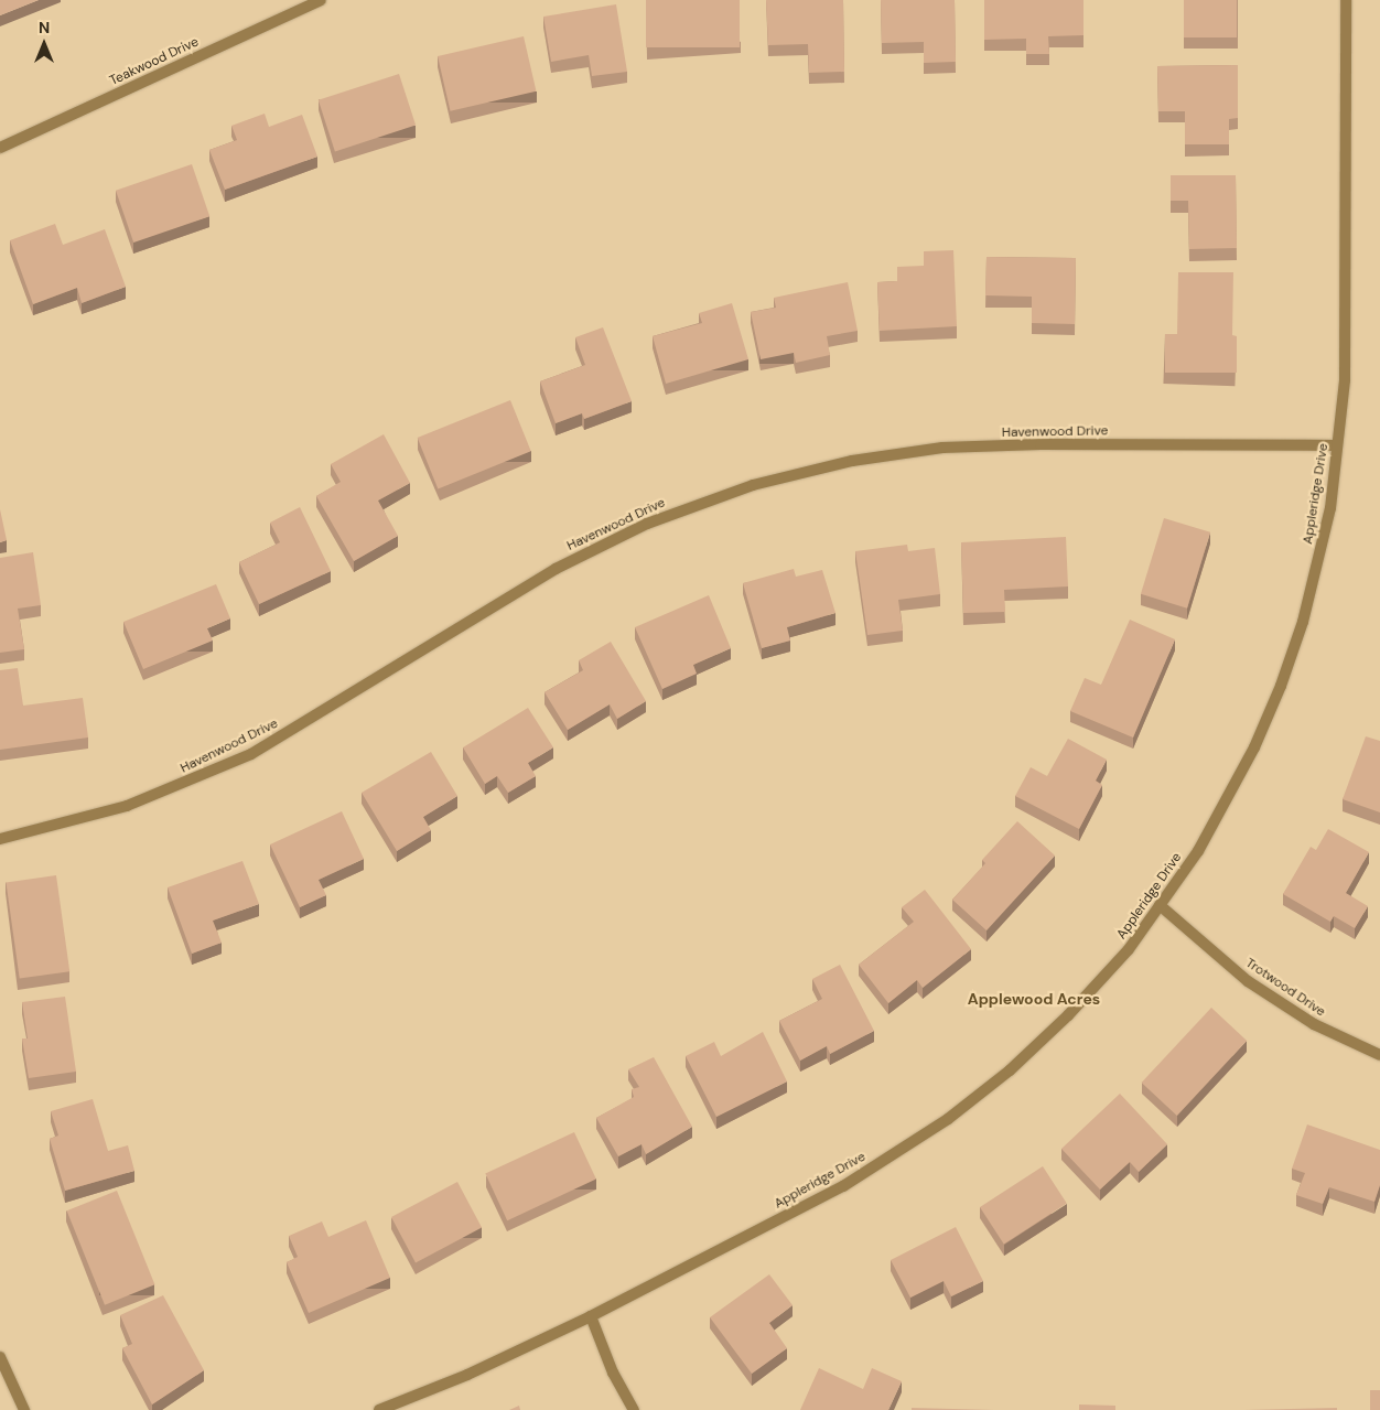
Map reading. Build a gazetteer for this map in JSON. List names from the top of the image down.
{
  "streets": {
    "street": [
      "Teakwood Drive",
      "Havenwood Drive",
      "Appleridge Drive",
      "Trotwood Drive"
    ]
  },
  "crossings": [
    ["Havenwood Drive", "Appleridge Drive"],
    ["Appleridge Drive", "Trotwood Drive"]
  ],
  "districts": ["Applewood Acres"],
  "north": "top"
}
